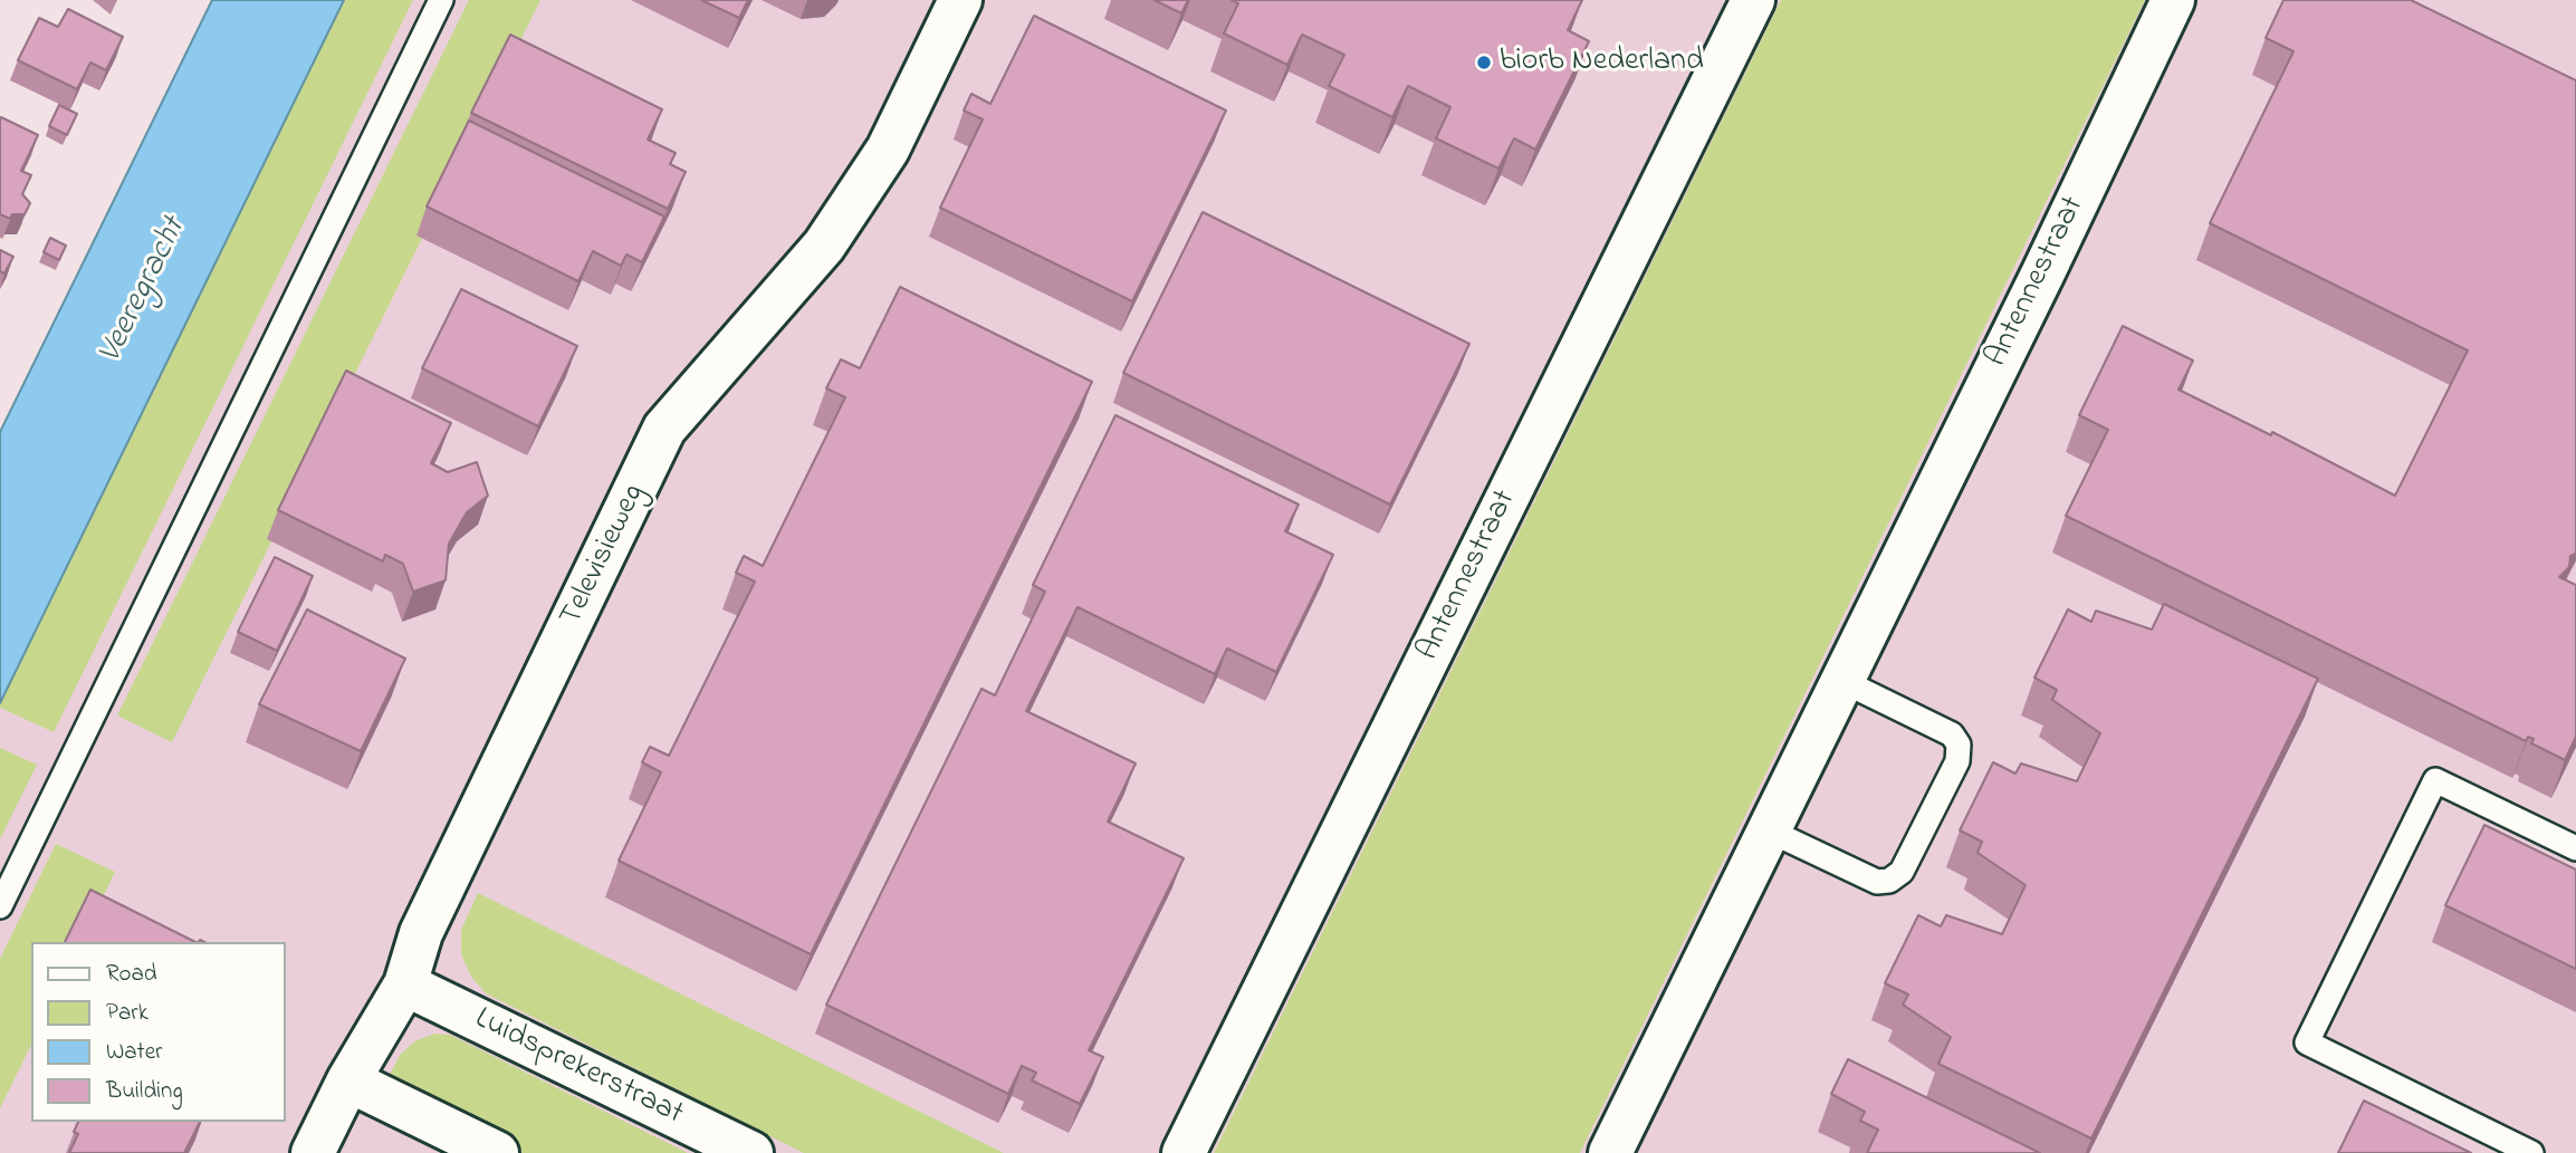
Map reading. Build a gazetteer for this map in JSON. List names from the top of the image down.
{
  "streets": {
    "street": ["Antennestraat", "Televisieweg", "Luidsprekerstraat"]
  },
  "crossings": [
    ["Televisieweg", "Luidsprekerstraat"]
  ],
  "water": ["Veeregracht"],
  "places": ["biorb Nederland"],
  "legend": [
    "Road",
    "Park",
    "Water",
    "Building"
  ]
}
